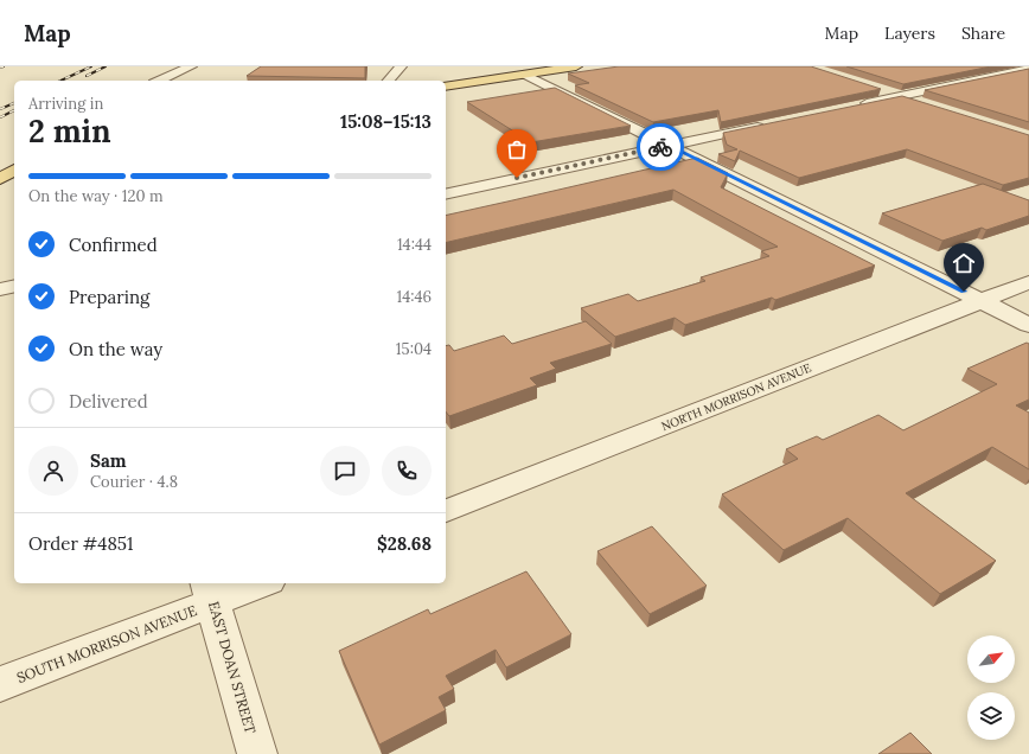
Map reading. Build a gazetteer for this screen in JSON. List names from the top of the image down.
{
  "streets": {
    "street": ["NORTH MORRISON AVENUE", "SOUTH MORRISON AVENUE", "EAST DOAN STREET"]
  },
  "crossings": [
    ["SOUTH MORRISON AVENUE", "EAST DOAN STREET"]
  ],
  "north": "top right",
  "page": {
    "header": "Map",
    "nav": ["Map", "Layers", "Share"],
    "heading": ["2 min", "Arriving in", "15:08–15:13"],
    "panel": [
      "Sam",
      "Courier · 4.8",
      "Order #4851",
      "$28.68"
    ],
    "bar": "On the way · 120 m",
    "list": [
      ["Confirmed", "14:44"],
      ["Preparing", "14:46"],
      ["On the way", "15:04"],
      "Delivered"
    ]
  }
}
